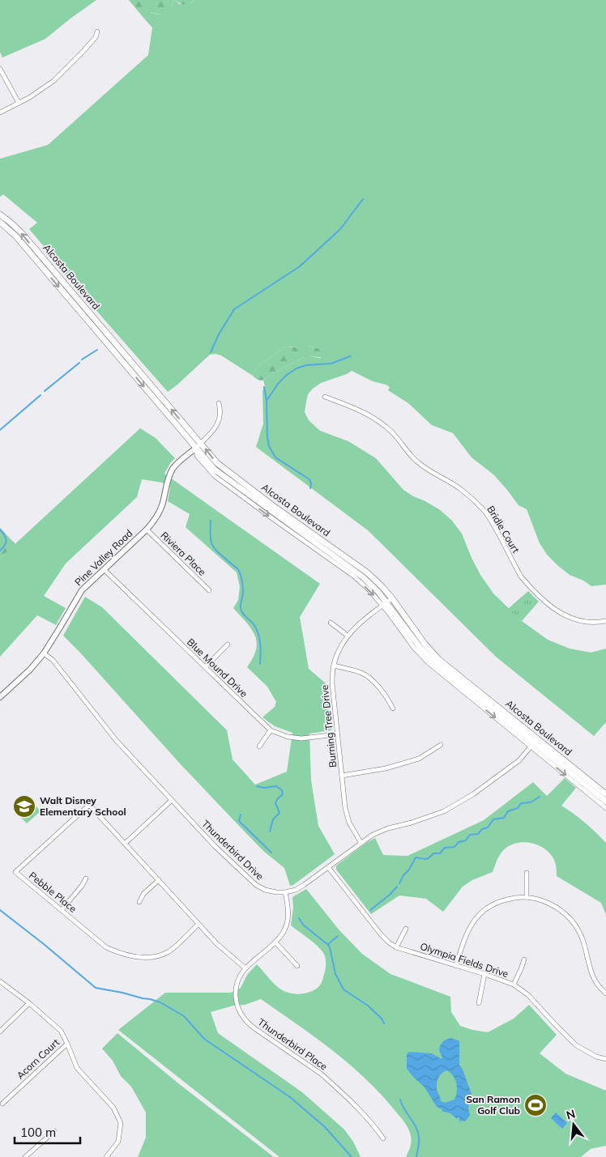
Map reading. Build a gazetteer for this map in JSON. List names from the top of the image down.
{
  "streets": {
    "main road": ["Alcosta Boulevard"],
    "street": [
      "Bridle Court",
      "Riviera Place",
      "Pine Valley Road",
      "Blue Mound Drive",
      "Burning Tree Drive",
      "Thunderbird Drive",
      "Pebble Place",
      "Olympia Fields Drive",
      "Thunderbird Place",
      "Acorn Court"
    ]
  },
  "crossings": [
    ["Alcosta Boulevard", "Pine Valley Road"],
    ["Alcosta Boulevard", "Burning Tree Drive"],
    ["Alcosta Boulevard", "Thunderbird Drive"],
    ["Riviera Place", "Pine Valley Road"],
    ["Pine Valley Road", "Blue Mound Drive"],
    ["Pine Valley Road", "Thunderbird Drive"],
    ["Blue Mound Drive", "Burning Tree Drive"],
    ["Burning Tree Drive", "Thunderbird Drive"],
    ["Thunderbird Drive", "Olympia Fields Drive"],
    ["Thunderbird Drive", "Thunderbird Place"],
    ["Pebble Place", "Thunderbird Place"]
  ],
  "places": {
    "school or university": ["Walt Disney Elementary School"],
    "sports": ["San Ramon Golf Club"]
  },
  "scale_bar": "100 m",
  "north": "top"
}
